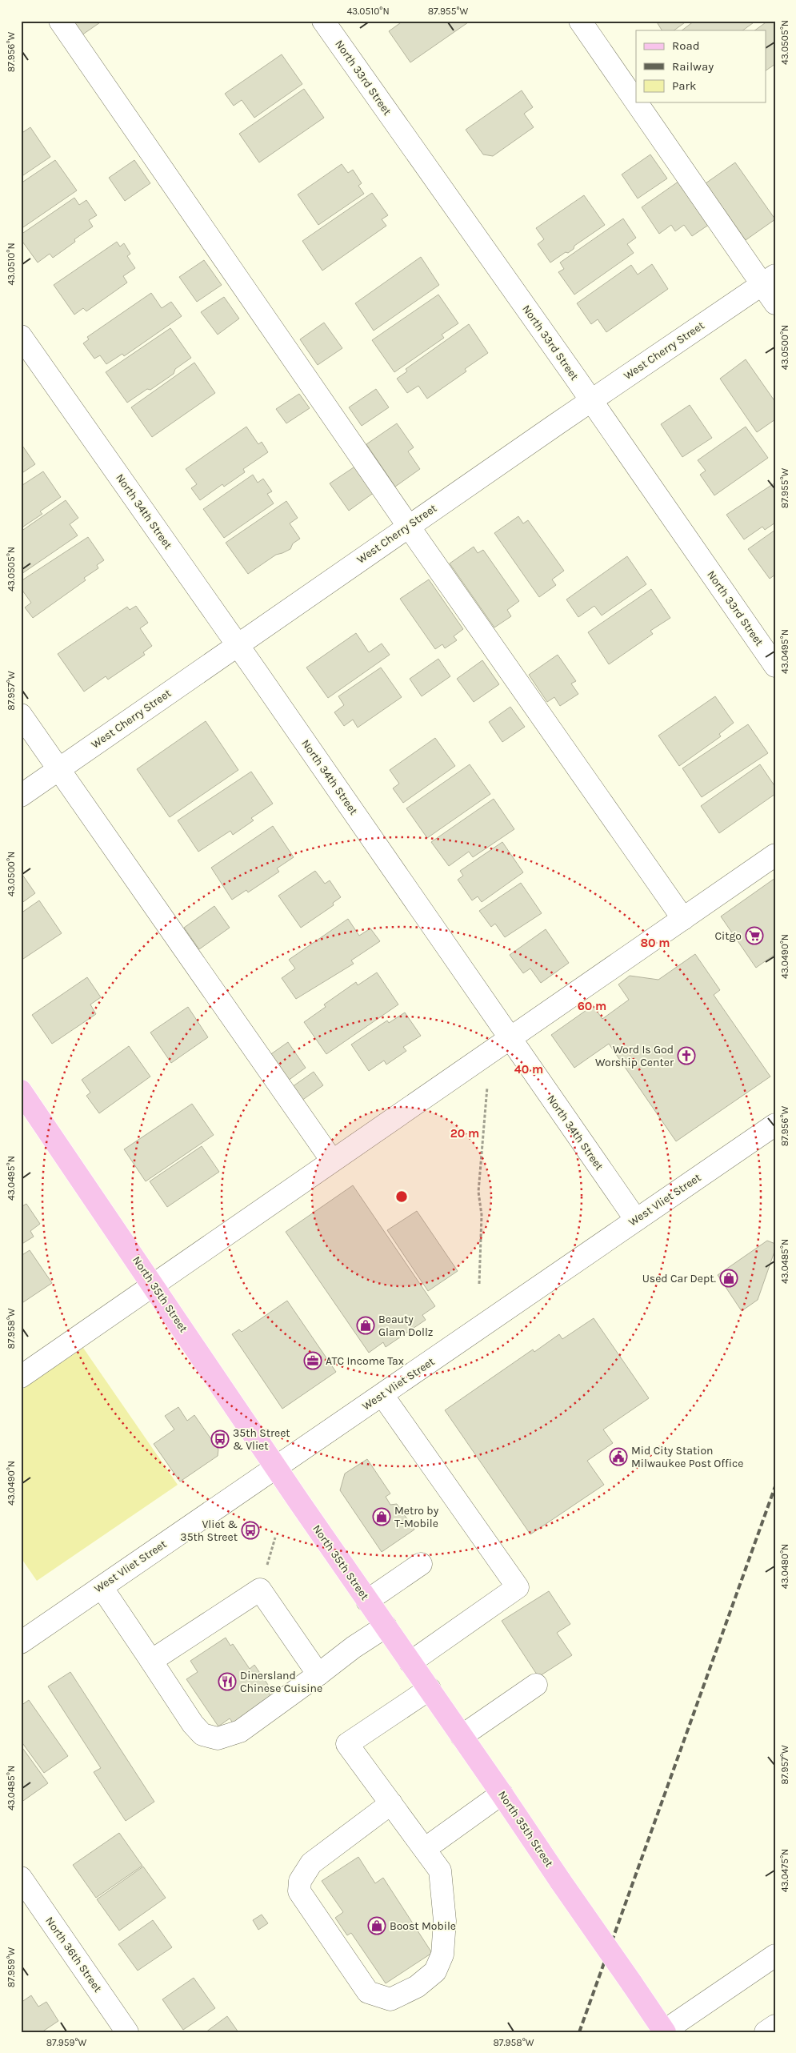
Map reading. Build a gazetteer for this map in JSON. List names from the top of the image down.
{
  "streets": {
    "main road": ["North 35th Street"],
    "street": [
      "North 33rd Street",
      "West Cherry Street",
      "North 34th Street",
      "West Vliet Street",
      "North 36th Street"
    ]
  },
  "crossings": [
    ["North 33rd Street", "West Cherry Street"],
    ["West Cherry Street", "North 34th Street"],
    ["North 34th Street", "West Vliet Street"],
    ["West Vliet Street", "North 35th Street"]
  ],
  "places": {
    "supermarket": ["Citgo"],
    "church": ["Word Is God Worship Center"],
    "shop": [
      "Used Car Dept.",
      "Beauty Glam Dollz",
      "Metro by T-Mobile",
      "Boost Mobile"
    ],
    "office": ["ATC Income Tax"],
    "bus stop": ["35th Street & Vliet", "Vliet & 35th Street"],
    "public building": ["Mid City Station Milwaukee Post Office"],
    "restaurant": ["Dinersland Chinese Cuisine"]
  },
  "legend": ["Road", "Railway", "Park"],
  "coordinates": [
    "43.0510°N",
    "87.955°W",
    "43.0505°N",
    "87.956°W",
    "43.0500°N",
    "43.0495°N",
    "87.957°W",
    "43.0490°N",
    "43.0485°N",
    "87.958°W",
    "43.0480°N",
    "43.0475°N",
    "87.959°W"
  ],
  "rings": [
    "80 m",
    "60 m",
    "40 m",
    "20 m"
  ]
}
